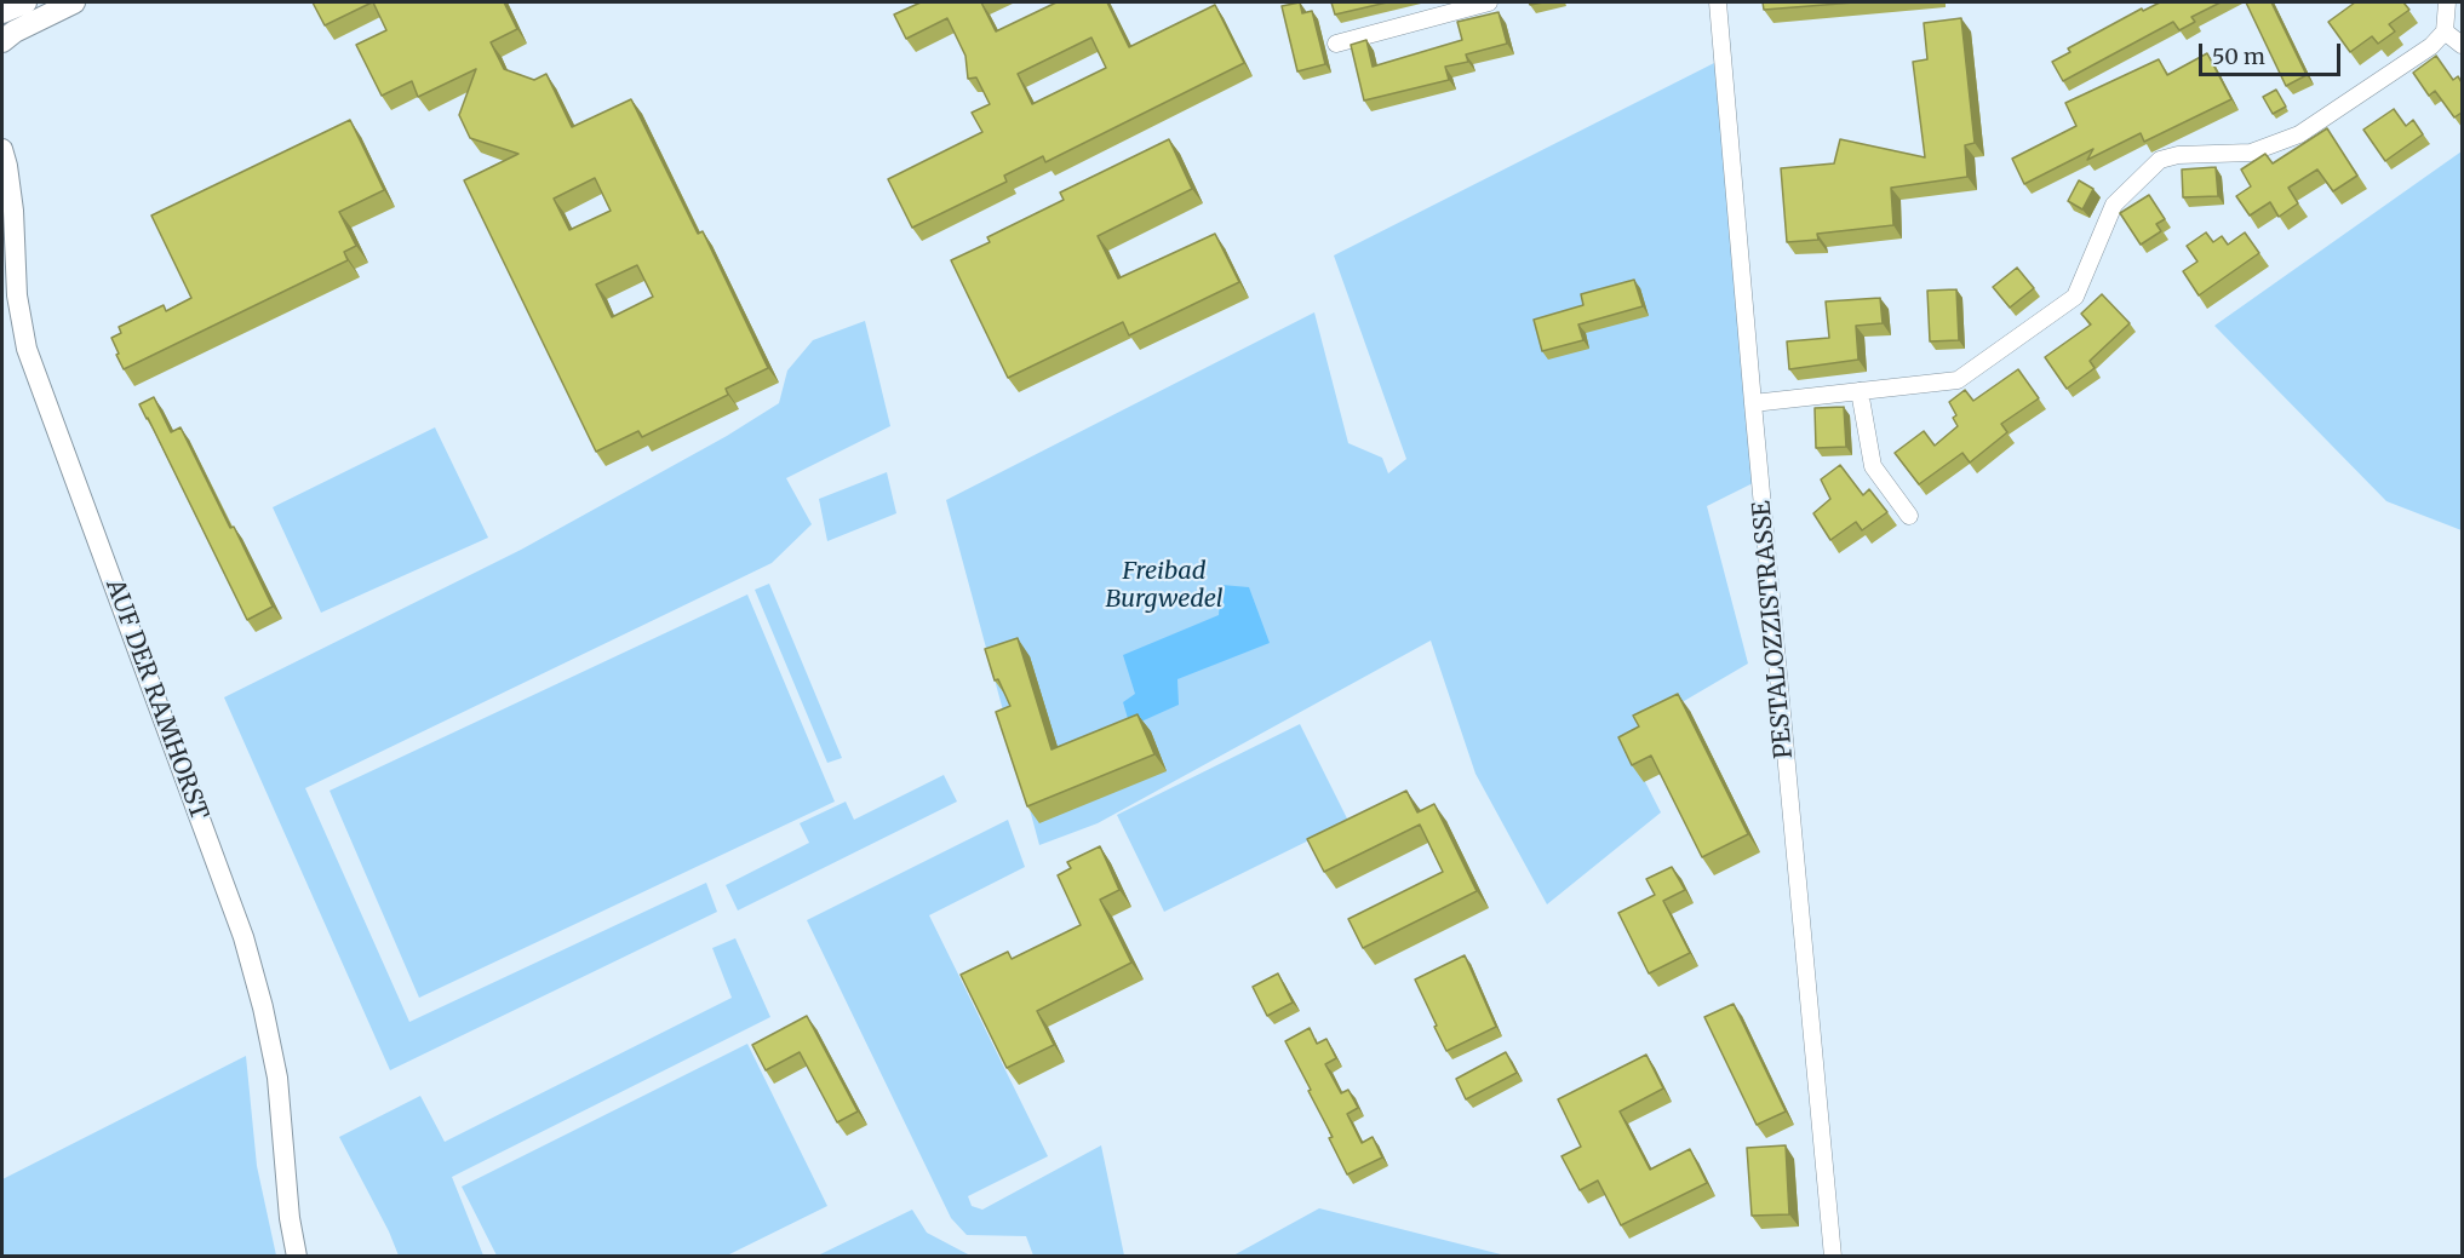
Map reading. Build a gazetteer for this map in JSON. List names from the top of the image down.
{
  "streets": {
    "street": ["PESTALOZZISTRASSE", "AUF DER RAMHORST"]
  },
  "parks": ["Freibad Burgwedel"],
  "scale_bar": "50 m"
}
